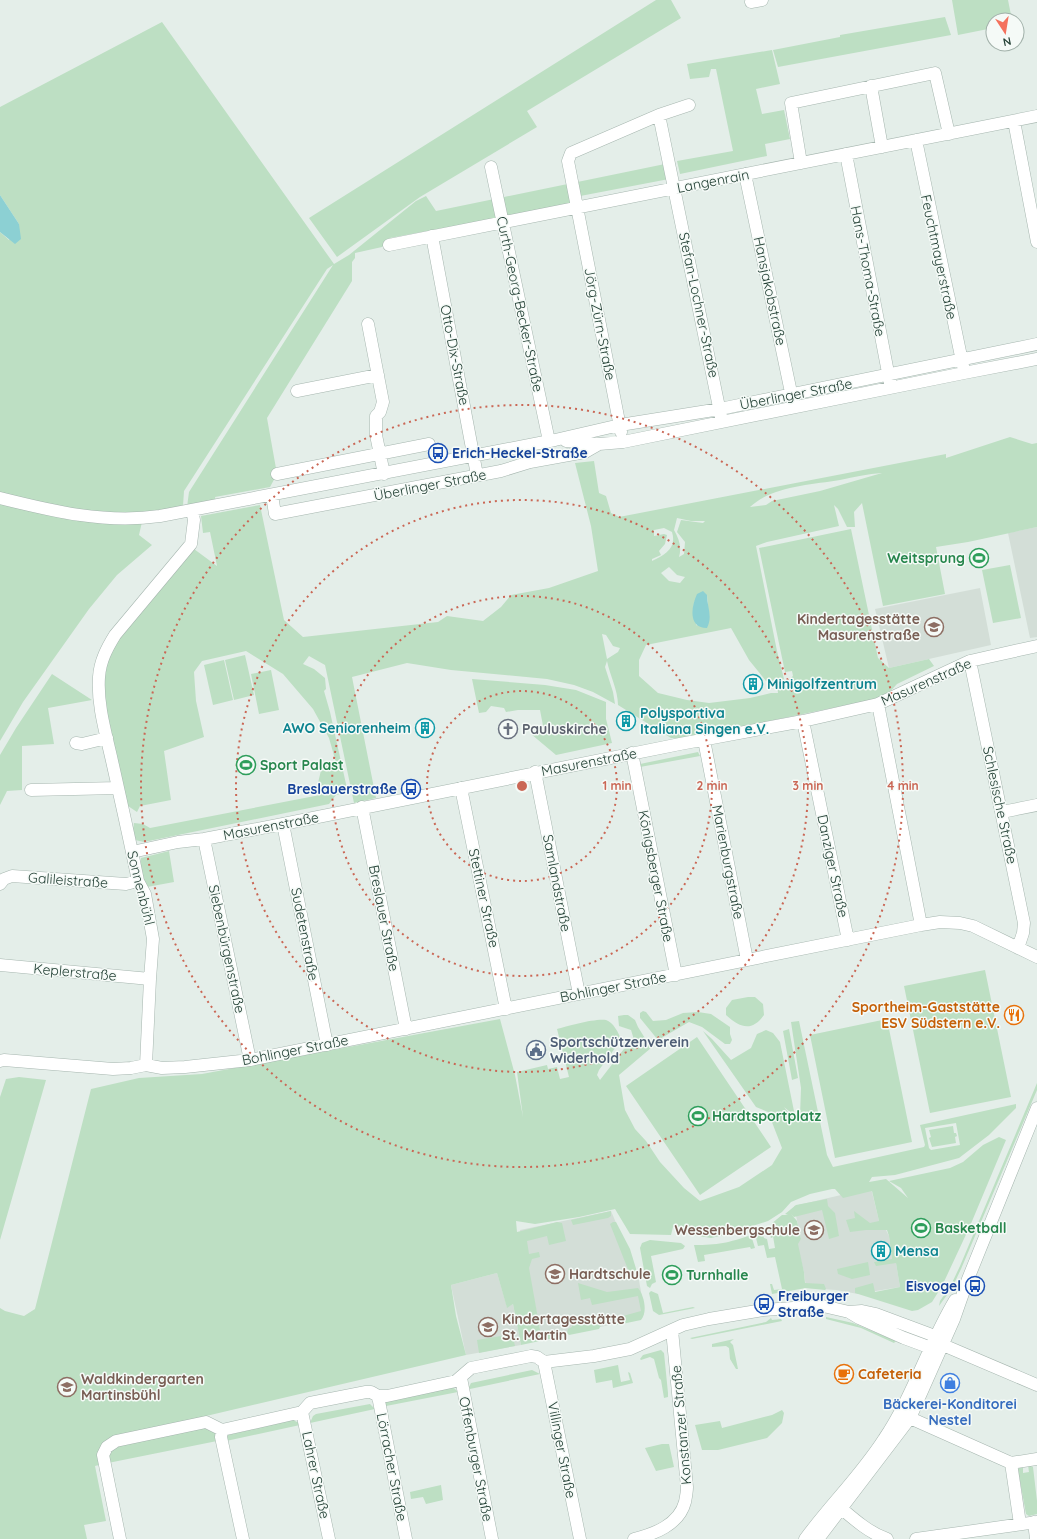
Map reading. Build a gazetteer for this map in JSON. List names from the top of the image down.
{
  "streets": {
    "street": [
      "Langenrain",
      "Feuchtmayerstraße",
      "Hans-Thoma-Straße",
      "Hansjakobstraße",
      "Curth-Georg-Becker-Straße",
      "Stefan-Lochner-Straße",
      "Jörg-Zürn-Straße",
      "Otto-Dix-Straße",
      "Überlinger Straße",
      "Masurenstraße",
      "Schlesische Straße",
      "Marienburgstraße",
      "Danziger Straße",
      "Königsberger Straße",
      "Galileistraße",
      "Samlandstraße",
      "Sonnenbühl",
      "Stettiner Straße",
      "Breslauer Straße",
      "Sudetenstraße",
      "Siebenbürgenstraße",
      "Keplerstraße",
      "Bohlinger Straße",
      "Konstanzer Straße",
      "Villinger Straße",
      "Offenburger Straße",
      "Lörracher Straße",
      "Lahrer Straße"
    ]
  },
  "crossings": [
    ["Langenrain", "Feuchtmayerstraße"],
    ["Langenrain", "Hans-Thoma-Straße"],
    ["Langenrain", "Hansjakobstraße"],
    ["Langenrain", "Curth-Georg-Becker-Straße"],
    ["Langenrain", "Stefan-Lochner-Straße"],
    ["Langenrain", "Jörg-Zürn-Straße"],
    ["Langenrain", "Otto-Dix-Straße"],
    ["Feuchtmayerstraße", "Überlinger Straße"],
    ["Hans-Thoma-Straße", "Überlinger Straße"],
    ["Hansjakobstraße", "Überlinger Straße"],
    ["Curth-Georg-Becker-Straße", "Überlinger Straße"],
    ["Stefan-Lochner-Straße", "Jörg-Zürn-Straße"],
    ["Stefan-Lochner-Straße", "Überlinger Straße"],
    ["Jörg-Zürn-Straße", "Überlinger Straße"],
    ["Otto-Dix-Straße", "Überlinger Straße"],
    ["Überlinger Straße", "Sonnenbühl"],
    ["Masurenstraße", "Schlesische Straße"],
    ["Masurenstraße", "Marienburgstraße"],
    ["Masurenstraße", "Danziger Straße"],
    ["Masurenstraße", "Königsberger Straße"],
    ["Masurenstraße", "Samlandstraße"],
    ["Masurenstraße", "Sonnenbühl"],
    ["Masurenstraße", "Stettiner Straße"],
    ["Masurenstraße", "Breslauer Straße"],
    ["Masurenstraße", "Sudetenstraße"],
    ["Masurenstraße", "Siebenbürgenstraße"],
    ["Schlesische Straße", "Bohlinger Straße"],
    ["Marienburgstraße", "Bohlinger Straße"],
    ["Danziger Straße", "Bohlinger Straße"],
    ["Königsberger Straße", "Bohlinger Straße"],
    ["Galileistraße", "Sonnenbühl"],
    ["Samlandstraße", "Bohlinger Straße"],
    ["Sonnenbühl", "Keplerstraße"],
    ["Sonnenbühl", "Bohlinger Straße"],
    ["Stettiner Straße", "Bohlinger Straße"],
    ["Breslauer Straße", "Bohlinger Straße"],
    ["Sudetenstraße", "Bohlinger Straße"],
    ["Siebenbürgenstraße", "Bohlinger Straße"]
  ],
  "places": {
    "bus stop": [
      "Erich-Heckel-Straße",
      "Breslauerstraße",
      "Eisvogel",
      "Freiburger Straße"
    ],
    "sports": [
      "Weitsprung",
      "Sport Palast",
      "Hardtsportplatz",
      "Basketball",
      "Turnhalle"
    ],
    "school or university": [
      "Kindertagesstätte Masurenstraße",
      "Wessenbergschule",
      "Hardtschule",
      "Kindertagesstätte St. Martin",
      "Waldkindergarten Martinsbühl"
    ],
    "building": [
      "Minigolfzentrum",
      "Polysportiva Italiana Singen e.V.",
      "AWO Seniorenheim",
      "Mensa"
    ],
    "church": ["Pauluskirche"],
    "restaurant": ["Sportheim-Gaststätte ESV Südstern e.V."],
    "public building": ["Sportschützenverein Widerhold"],
    "cafe": ["Cafeteria"],
    "shop": ["Bäckerei-Konditorei Nestel"]
  },
  "north": "bottom",
  "rings": [
    "1 min",
    "2 min",
    "3 min",
    "4 min"
  ]
}
